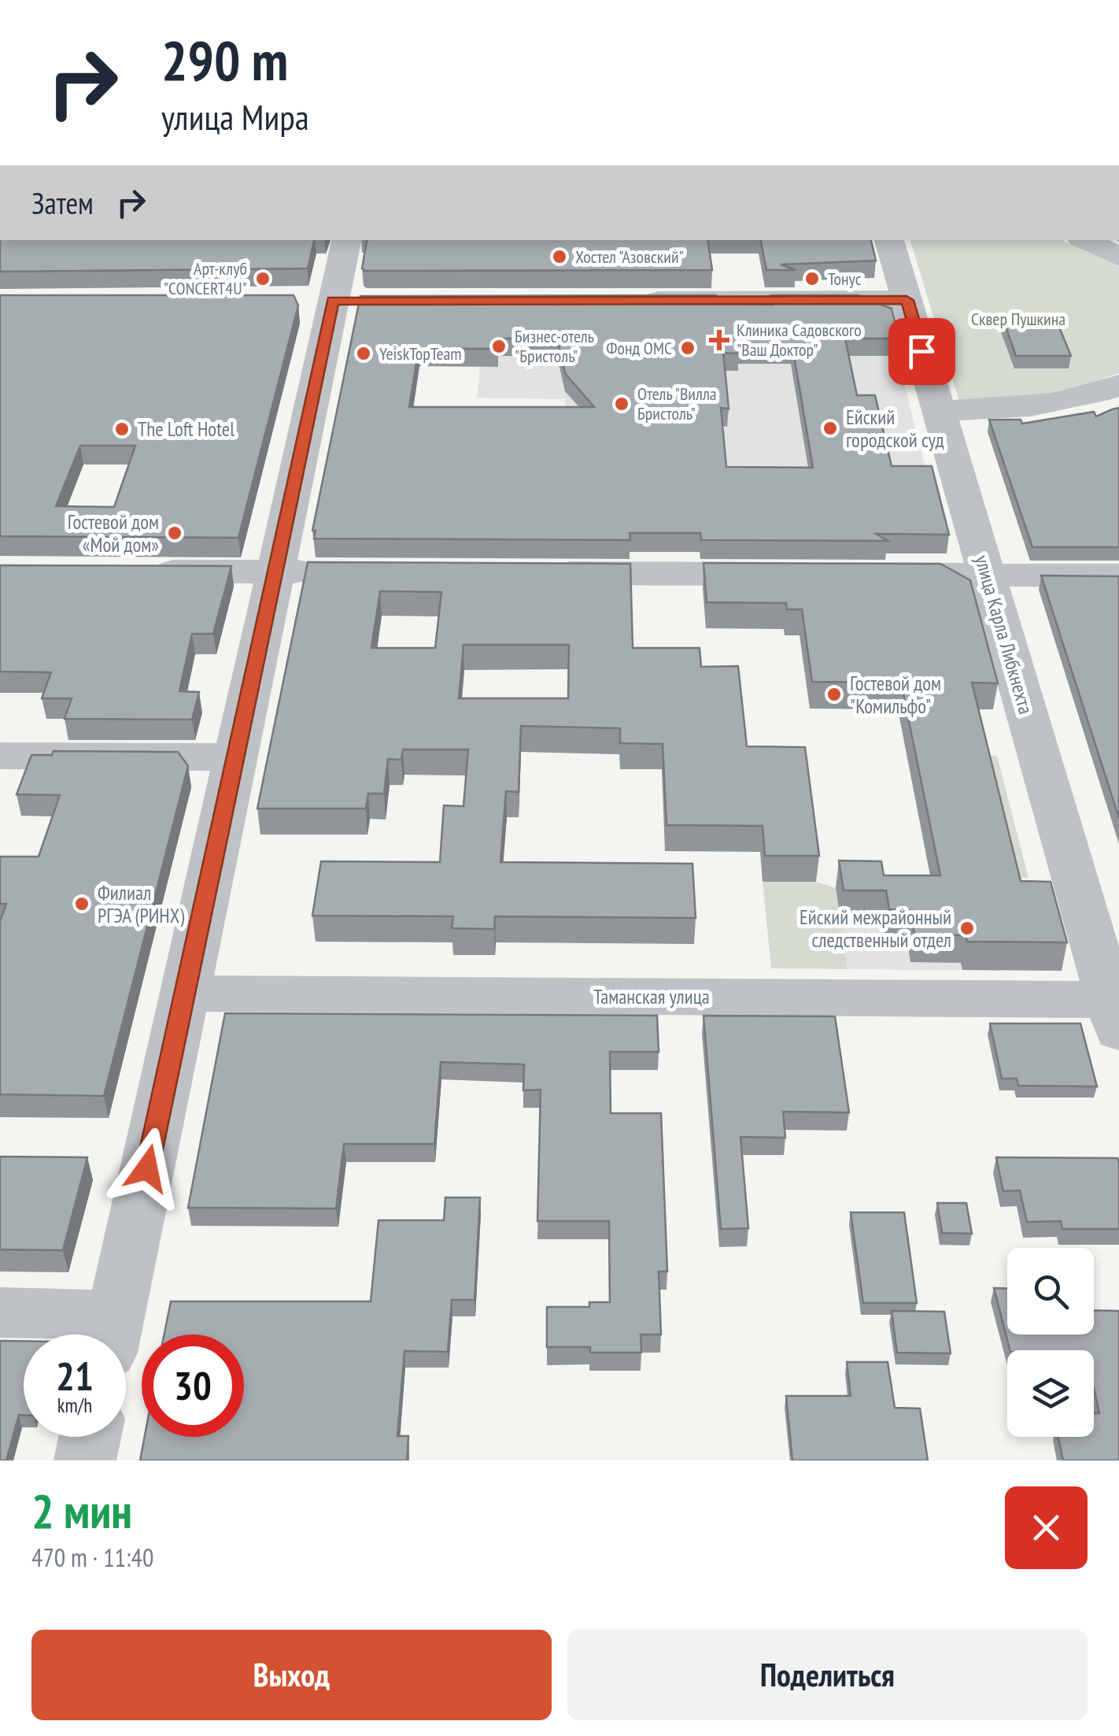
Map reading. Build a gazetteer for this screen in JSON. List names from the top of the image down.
{
  "streets": {
    "street": ["улица Карла Либкнехта", "Таманская улица"]
  },
  "crossings": [
    ["улица Карла Либкнехта", "Таманская улица"]
  ],
  "parks": ["Сквер Пушкина"],
  "places": {
    "other": [
      "Хостел \"Азовский\"",
      "Арт-клуб \"CONCERT4U\"",
      "Тонус",
      "Бизнес-отель \"Бристоль\"",
      "Фонд ОМС",
      "YeiskTopTeam",
      "Отель \"Вилла Бристоль\"",
      "Ейский городской суд",
      "The Loft Hotel",
      "Гостевой дом «Мой дом»",
      "Гостевой дом \"Комильфо\"",
      "Филиал РГЭА (РИНХ)",
      "Ейский межрайонный следственный отдел"
    ],
    "health": ["Клиника Садовского \"Ваш Доктор\""]
  },
  "page": {
    "turn": ["290 m", "улица Мира"],
    "then": "Затем",
    "speed": "21 km/h",
    "limit": "30",
    "heading": ["2 мин", "470 m · 11:40"],
    "buttons": ["Выход", "Поделиться"]
  }
}
